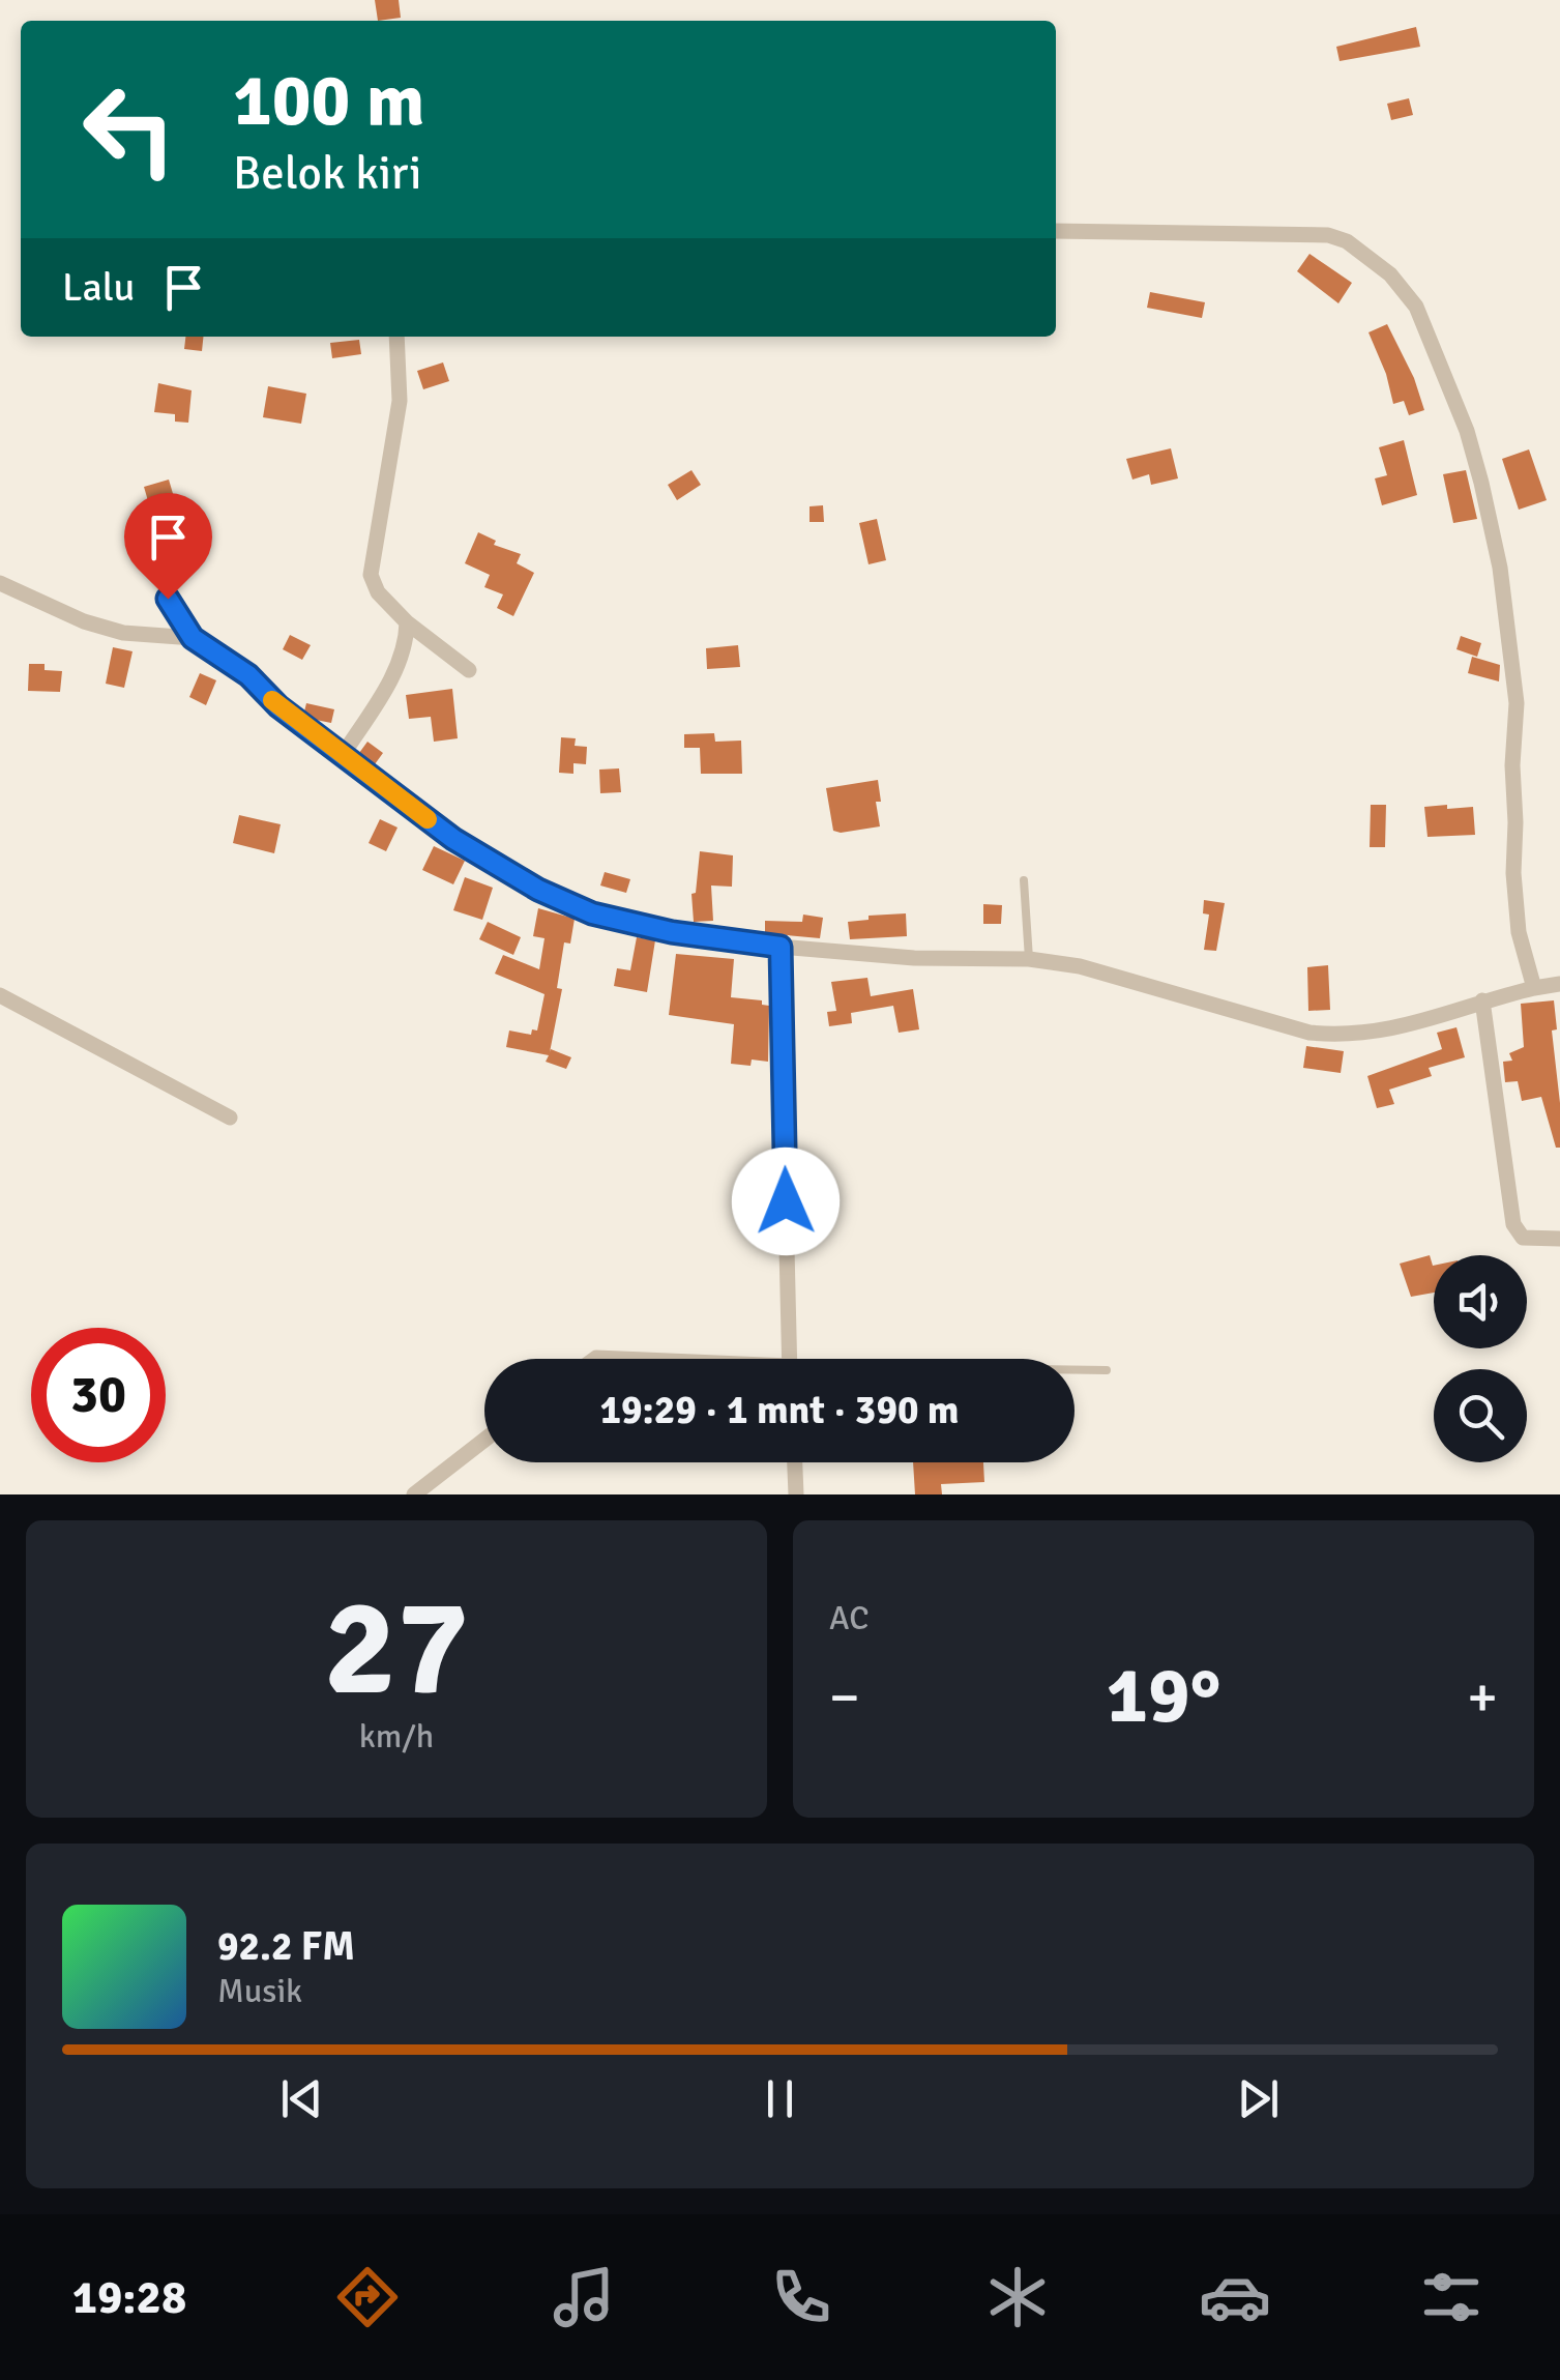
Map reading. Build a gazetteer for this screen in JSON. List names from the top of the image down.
{
  "page": {
    "turn": ["100 m", "Belok kiri"],
    "then": "Lalu",
    "limit": "30",
    "trip": "19:29 · 1 mnt · 390 m",
    "tile": [
      ["27", "km/h"],
      "AC"
    ],
    "heat": ["−", "19°", "+"],
    "song": ["92.2 FM", "Musik"],
    "tabs": "19:28"
  }
}
